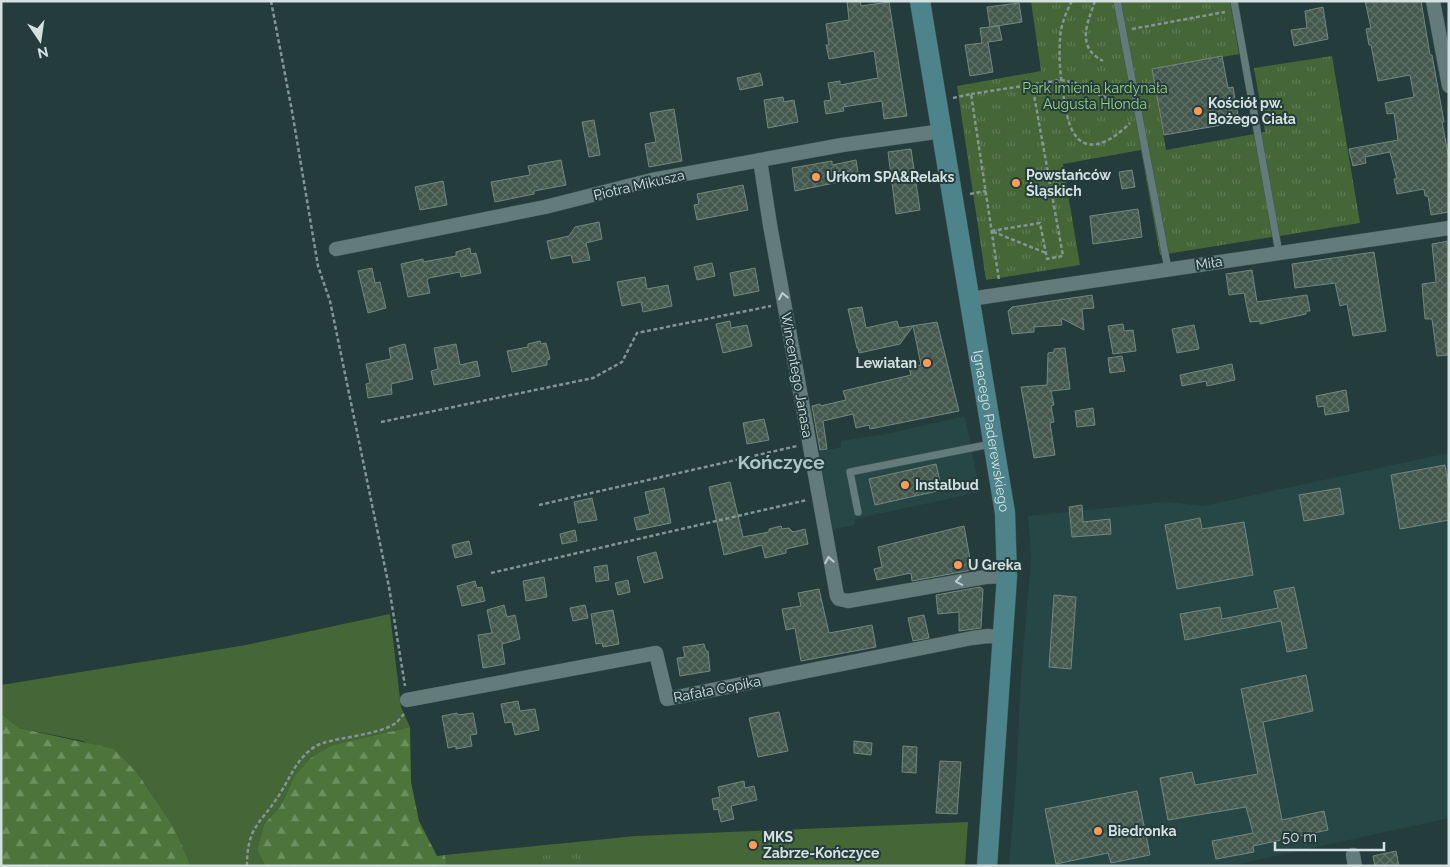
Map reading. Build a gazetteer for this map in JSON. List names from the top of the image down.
{
  "streets": {
    "main road": ["Ignacego Paderewskiego"],
    "street": [
      "Piotra Mikusza",
      "Miła",
      "Wincentego Janasa",
      "Rafała Copika"
    ]
  },
  "crossings": [
    ["Piotra Mikusza", "Wincentego Janasa"],
    ["Piotra Mikusza", "Ignacego Paderewskiego"],
    ["Miła", "Ignacego Paderewskiego"],
    ["Wincentego Janasa", "Ignacego Paderewskiego"],
    ["Ignacego Paderewskiego", "Rafała Copika"]
  ],
  "districts": ["Kończyce"],
  "parks": ["Park imienia kardynała Augusta Hlonda"],
  "places": [
    "Kościół pw. Bożego Ciała",
    "Urkom SPA&Relaks",
    "Powstańców Śląskich",
    "Lewiatan",
    "Instalbud",
    "U Greka",
    "Biedronka",
    "MKS Zabrze-Kończyce"
  ],
  "scale_bar": "50 m",
  "north": "bottom"
}
